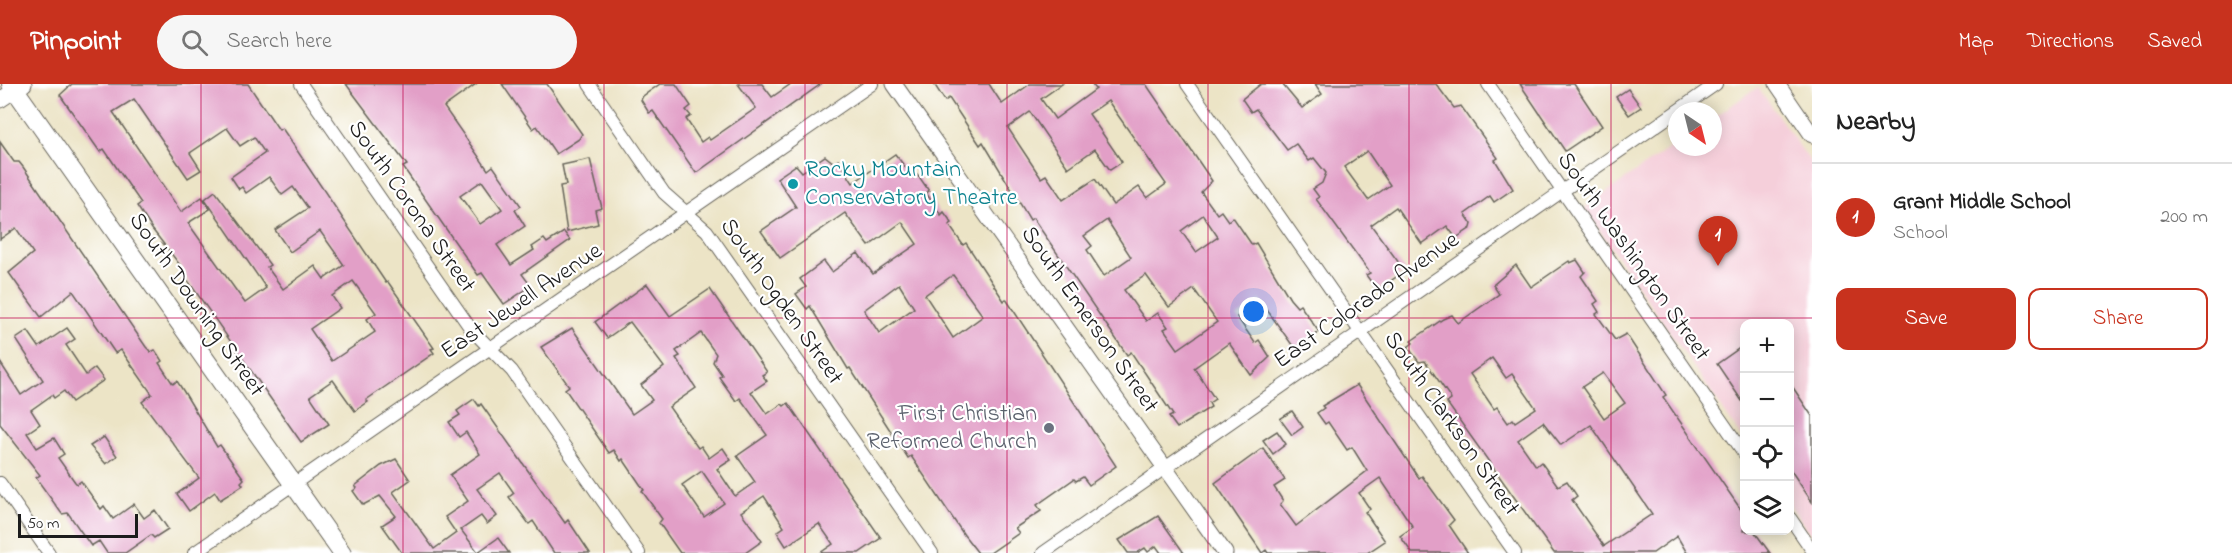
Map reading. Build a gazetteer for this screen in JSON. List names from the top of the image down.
{
  "streets": {
    "main road": ["South Downing Street"],
    "street": [
      "South Corona Street",
      "South Washington Street",
      "East Colorado Avenue",
      "East Jewell Avenue",
      "South Ogden Street",
      "South Emerson Street",
      "South Clarkson Street"
    ]
  },
  "crossings": [
    ["South Corona Street", "East Jewell Avenue"],
    ["South Washington Street", "East Colorado Avenue"],
    ["East Colorado Avenue", "South Emerson Street"],
    ["East Colorado Avenue", "South Clarkson Street"],
    ["East Jewell Avenue", "South Ogden Street"],
    ["East Jewell Avenue", "South Downing Street"]
  ],
  "places": ["Rocky Mountain Conservatory Theatre", "First Christian Reformed Church"],
  "scale_bar": "50 m",
  "north": "bottom right",
  "page": {
    "header": "Pinpoint",
    "search": "Search here",
    "nav": ["Map", "Directions", "Saved"],
    "heading": "Nearby",
    "list": [
      {
        "mark": "1",
        "name": "Grant Middle School",
        "note": "School",
        "value": "200 m"
      }
    ],
    "pins": "1",
    "buttons": ["Save", "Share"],
    "map_buttons": ["+", "−"],
    "scale": "50 m"
  }
}
